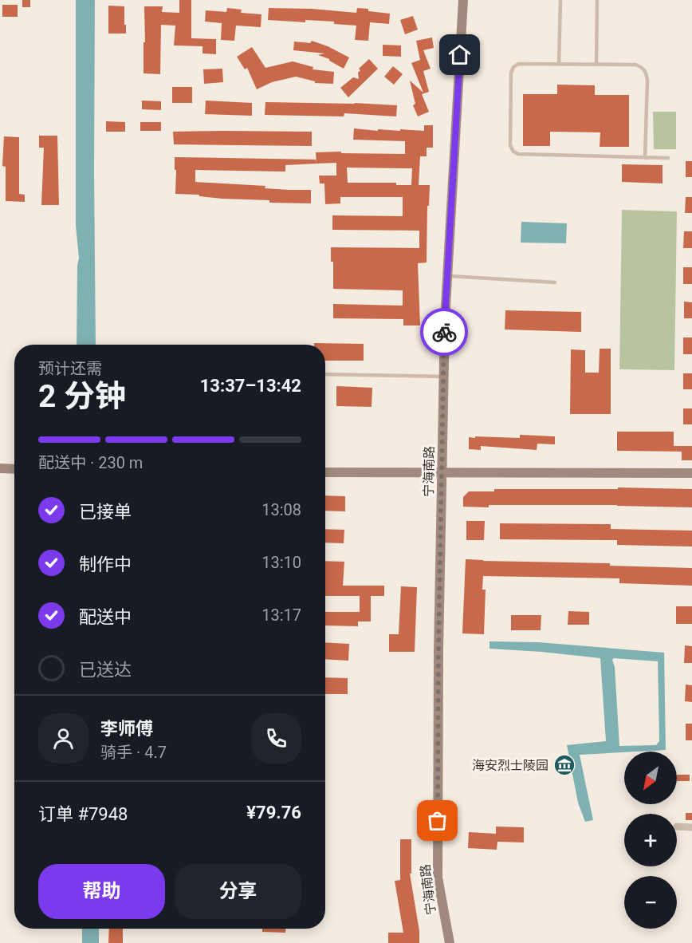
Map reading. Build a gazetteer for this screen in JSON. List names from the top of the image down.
{
  "streets": {
    "street": ["宁海南路"]
  },
  "places": {
    "museum": ["海安烈士陵园"]
  },
  "north": "bottom left",
  "page": {
    "heading": ["2 分钟", "预计还需", "13:37–13:42"],
    "panel": [
      "李师傅",
      "骑手 · 4.7",
      "订单 #7948",
      "¥79.76"
    ],
    "bar": "配送中 · 230 m",
    "list": [
      ["已接单", "13:08"],
      ["制作中", "13:10"],
      ["配送中", "13:17"],
      "已送达"
    ],
    "map_buttons": ["+", "−"],
    "buttons": ["帮助", "分享"]
  }
}
